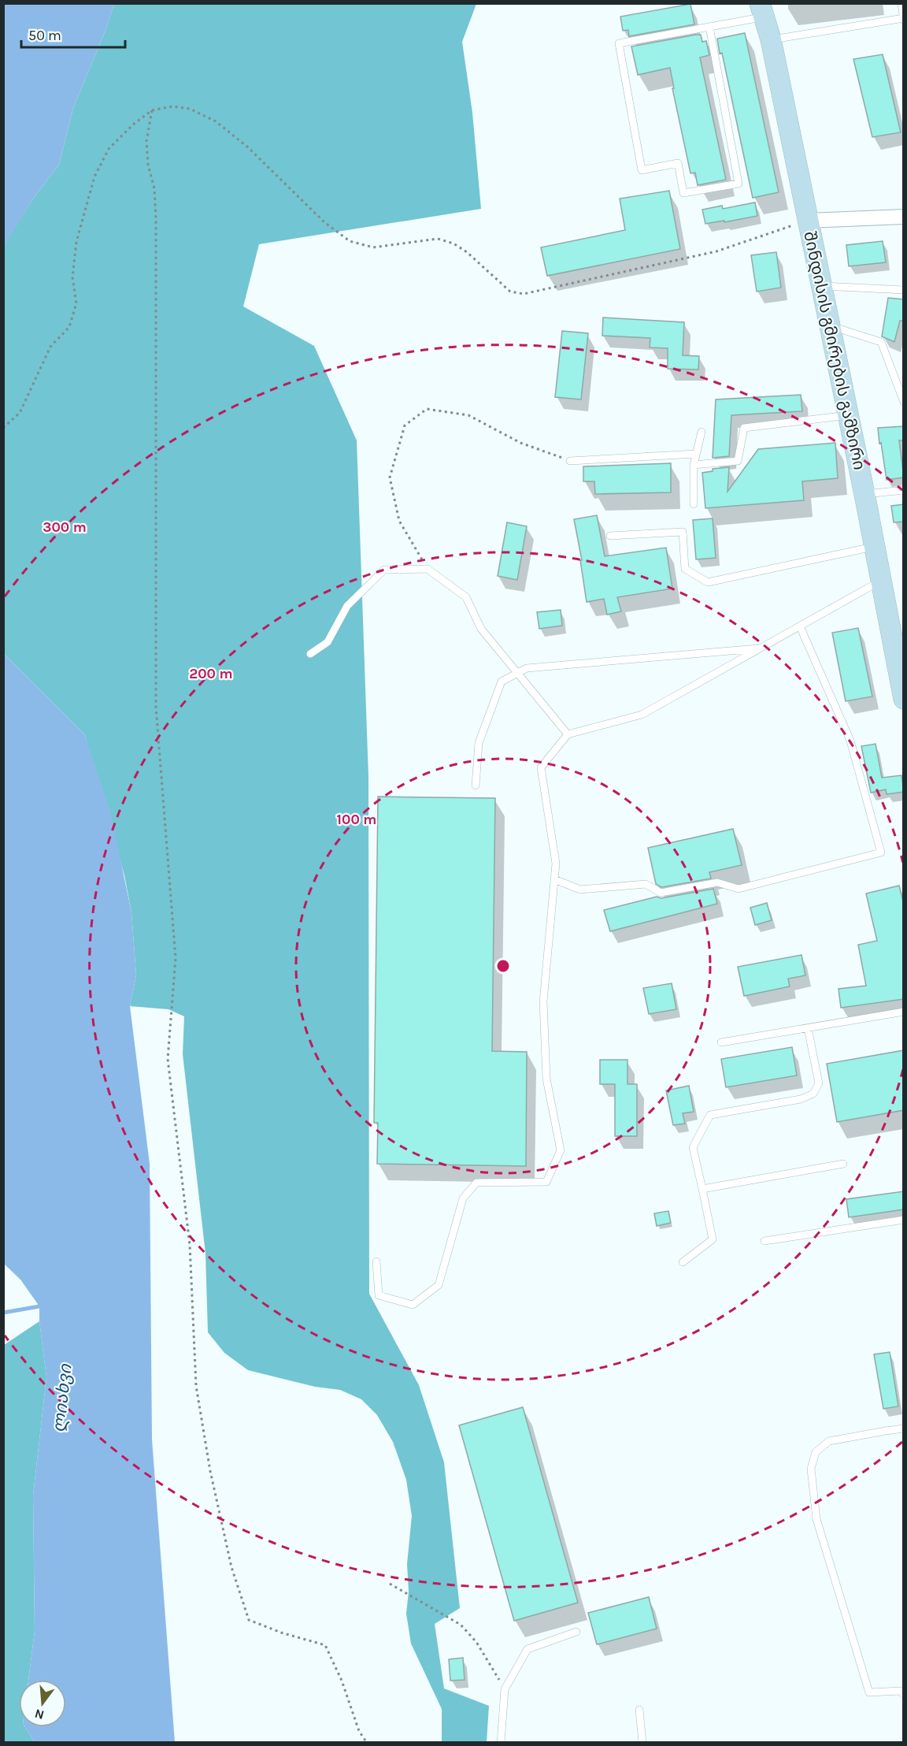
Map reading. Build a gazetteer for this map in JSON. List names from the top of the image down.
{
  "streets": {
    "main road": ["შინდისის გმირების გამზირი"]
  },
  "water": ["ლიახვი"],
  "scale_bar": "50 m",
  "north": "bottom",
  "rings": ["300 m", "200 m", "100 m"]
}
